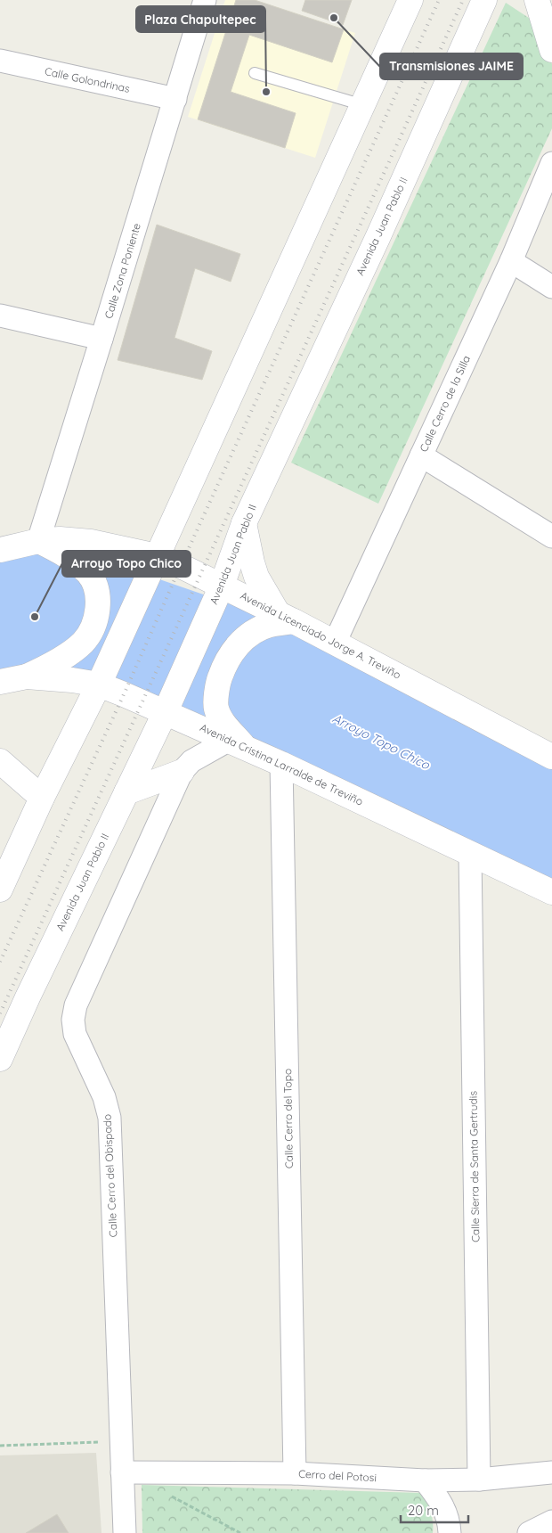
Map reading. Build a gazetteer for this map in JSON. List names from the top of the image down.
{
  "streets": {
    "main road": ["Avenida Juan Pablo II", "Avenida Licenciado Jorge A. Treviño", "Avenida Cristina Larralde de Treviño"],
    "street": [
      "Calle Golondrinas",
      "Calle Zona Poniente",
      "Calle Cerro de la Silla",
      "Calle Cerro del Topo",
      "Calle Sierra de Santa Gertrudis",
      "Calle Cerro del Obispado",
      "Cerro del Potosi"
    ]
  },
  "crossings": [
    ["Calle Golondrinas", "Calle Zona Poniente"],
    ["Avenida Juan Pablo II", "Avenida Licenciado Jorge A. Treviño"],
    ["Avenida Juan Pablo II", "Avenida Cristina Larralde de Treviño"],
    ["Calle Zona Poniente", "Avenida Licenciado Jorge A. Treviño"],
    ["Calle Cerro de la Silla", "Avenida Licenciado Jorge A. Treviño"],
    ["Avenida Cristina Larralde de Treviño", "Calle Cerro del Topo"],
    ["Avenida Cristina Larralde de Treviño", "Calle Sierra de Santa Gertrudis"],
    ["Avenida Cristina Larralde de Treviño", "Calle Cerro del Obispado"],
    ["Calle Cerro del Topo", "Cerro del Potosi"],
    ["Calle Sierra de Santa Gertrudis", "Cerro del Potosi"],
    ["Calle Cerro del Obispado", "Cerro del Potosi"]
  ],
  "water": ["Arroyo Topo Chico"],
  "places": ["Transmisiones JAIME", "Plaza Chapultepec", "Arroyo Topo Chico"],
  "scale_bar": "20 m"
}
